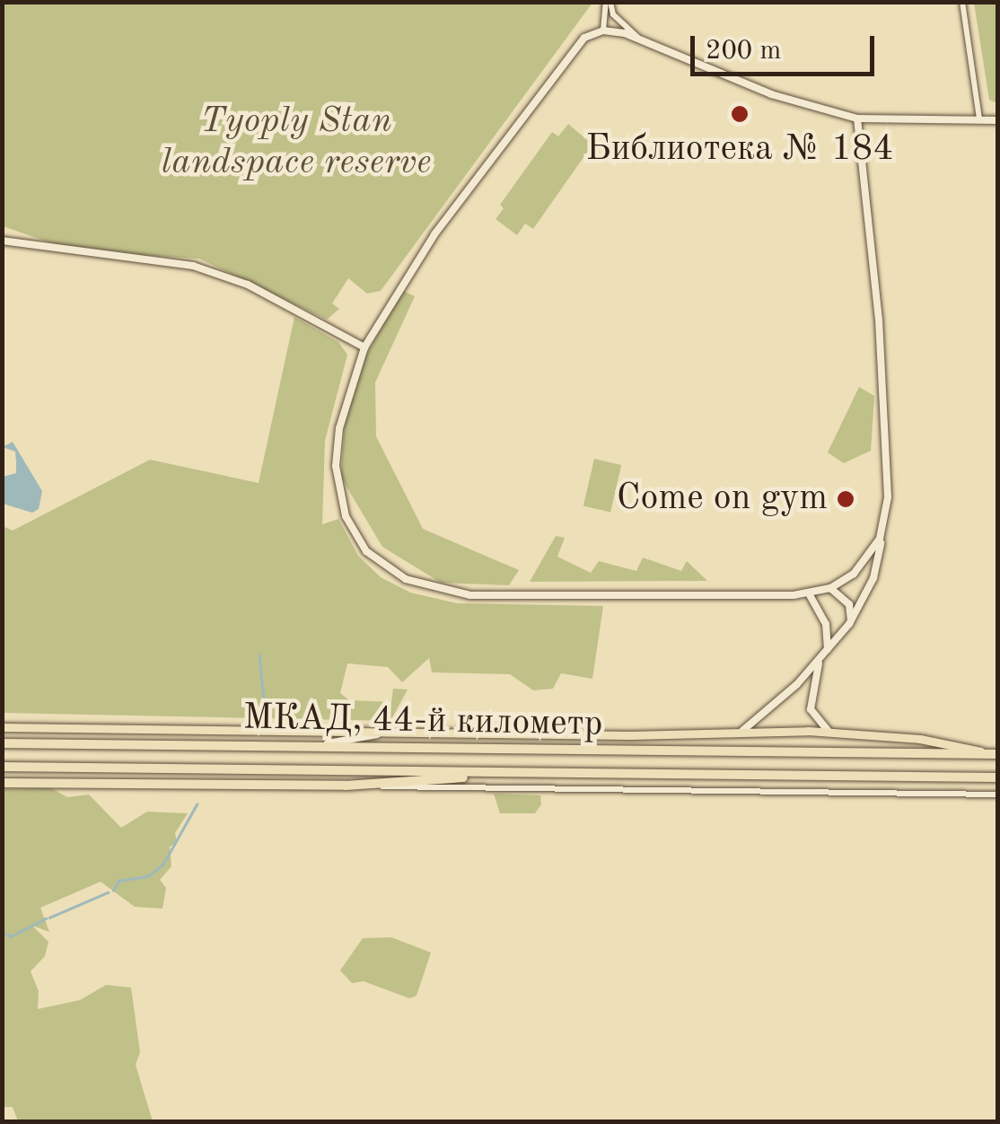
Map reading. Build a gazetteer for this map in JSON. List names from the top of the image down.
{
  "streets": {
    "highway": ["МКАД, 44-й километр"]
  },
  "parks": ["Tyoply Stan landspace reserve"],
  "places": ["Библиотека № 184", "Come on gym"],
  "scale_bar": "200 m"
}
